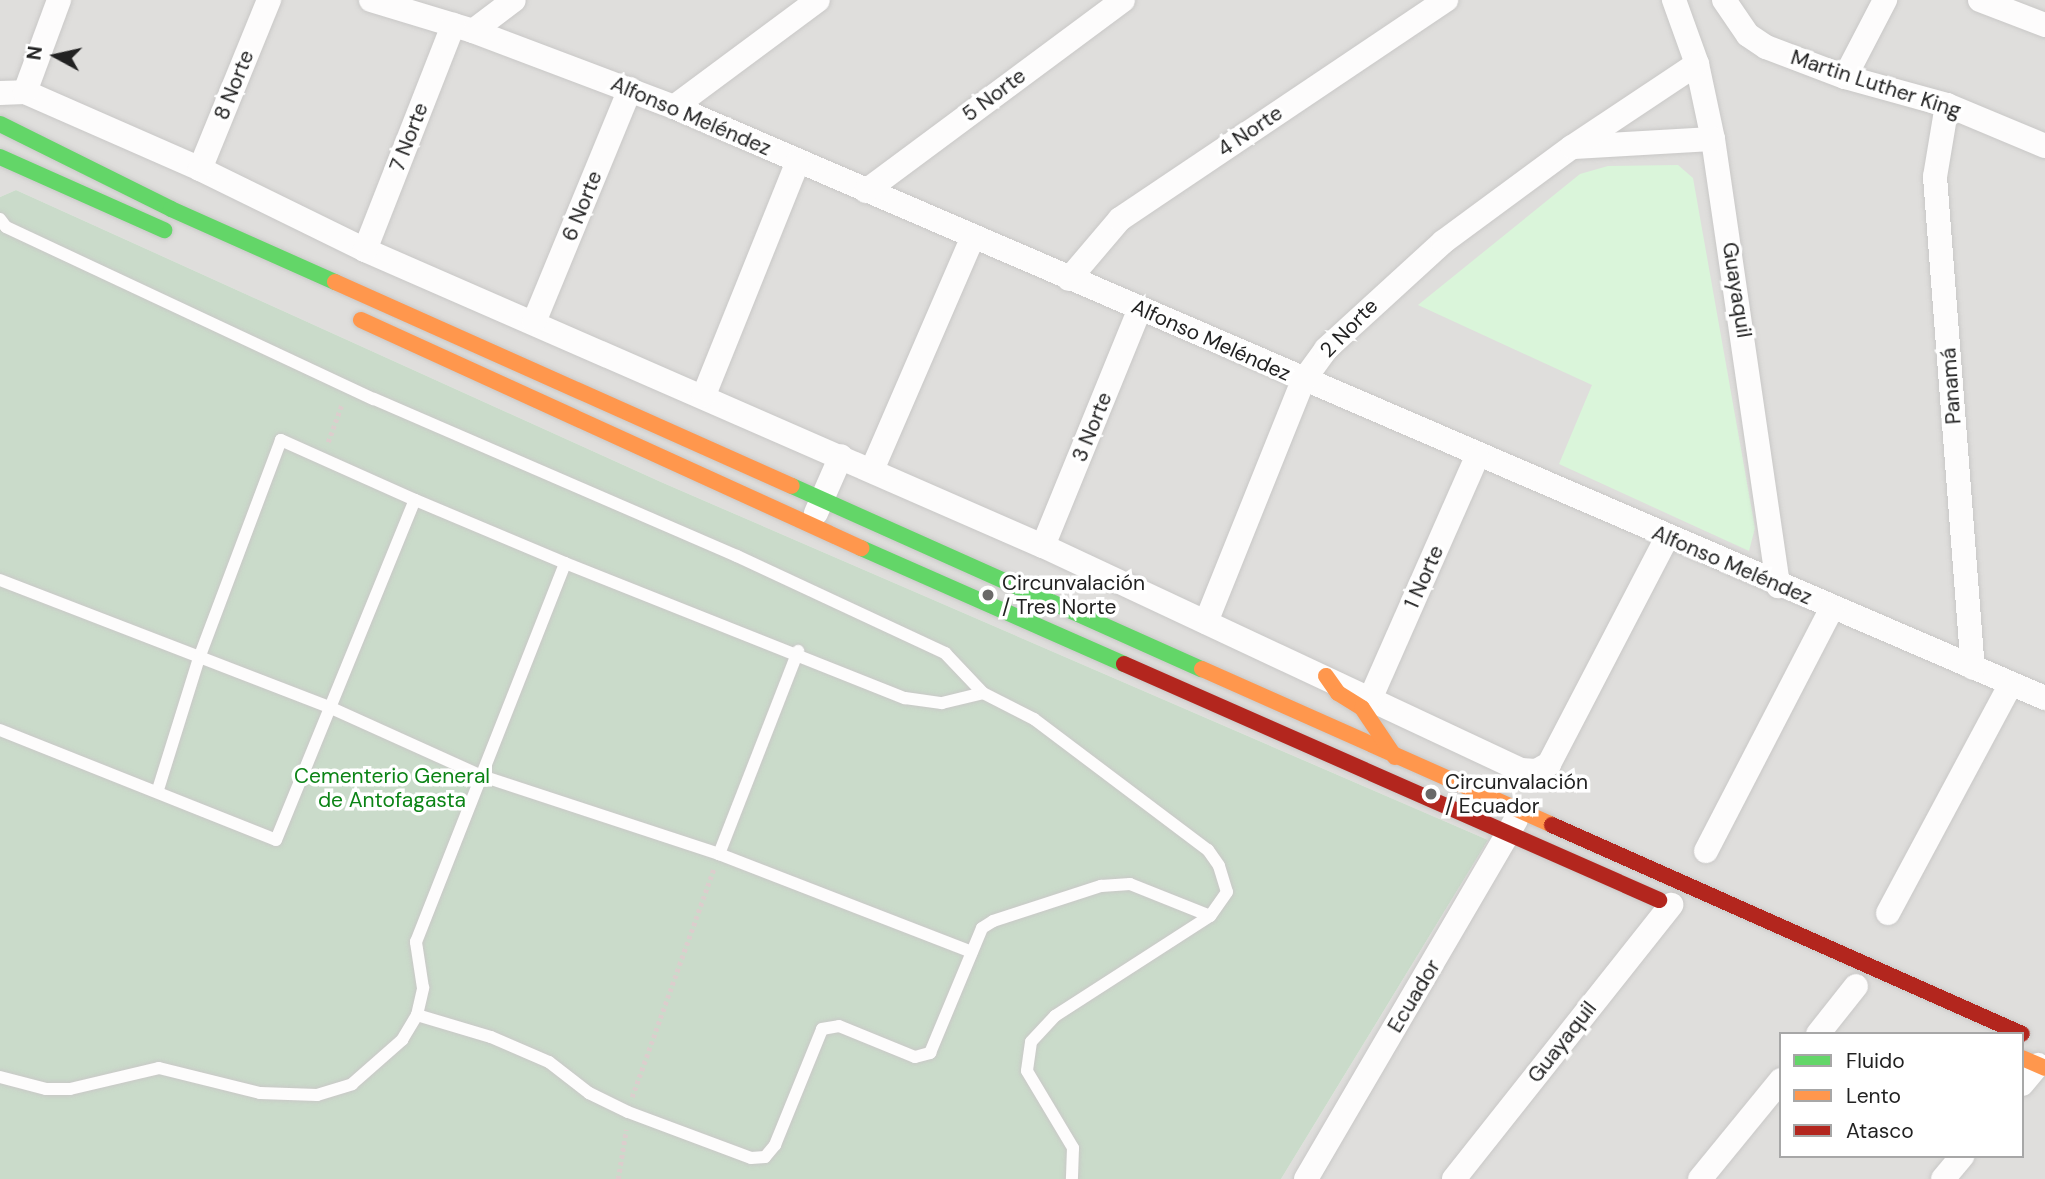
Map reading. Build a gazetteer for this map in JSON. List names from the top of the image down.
{
  "streets": {
    "street": [
      "Martin Luther King",
      "8 Norte",
      "5 Norte",
      "Alfonso Meléndez",
      "4 Norte",
      "7 Norte",
      "6 Norte",
      "Guayaquil",
      "2 Norte",
      "Panamá",
      "3 Norte",
      "1 Norte",
      "Ecuador"
    ]
  },
  "crossings": [
    ["Martin Luther King", "Panamá"],
    ["5 Norte", "Alfonso Meléndez"],
    ["Alfonso Meléndez", "4 Norte"],
    ["Alfonso Meléndez", "7 Norte"],
    ["Alfonso Meléndez", "6 Norte"],
    ["Alfonso Meléndez", "Guayaquil"],
    ["Alfonso Meléndez", "2 Norte"],
    ["Alfonso Meléndez", "Panamá"],
    ["Alfonso Meléndez", "3 Norte"],
    ["Alfonso Meléndez", "1 Norte"],
    ["Guayaquil", "2 Norte"]
  ],
  "parks": ["Cementerio General de Antofagasta"],
  "places": ["Circunvalación / Tres Norte", "Circunvalación / Ecuador"],
  "legend": ["Fluido", "Lento", "Atasco"],
  "north": "left"
}
